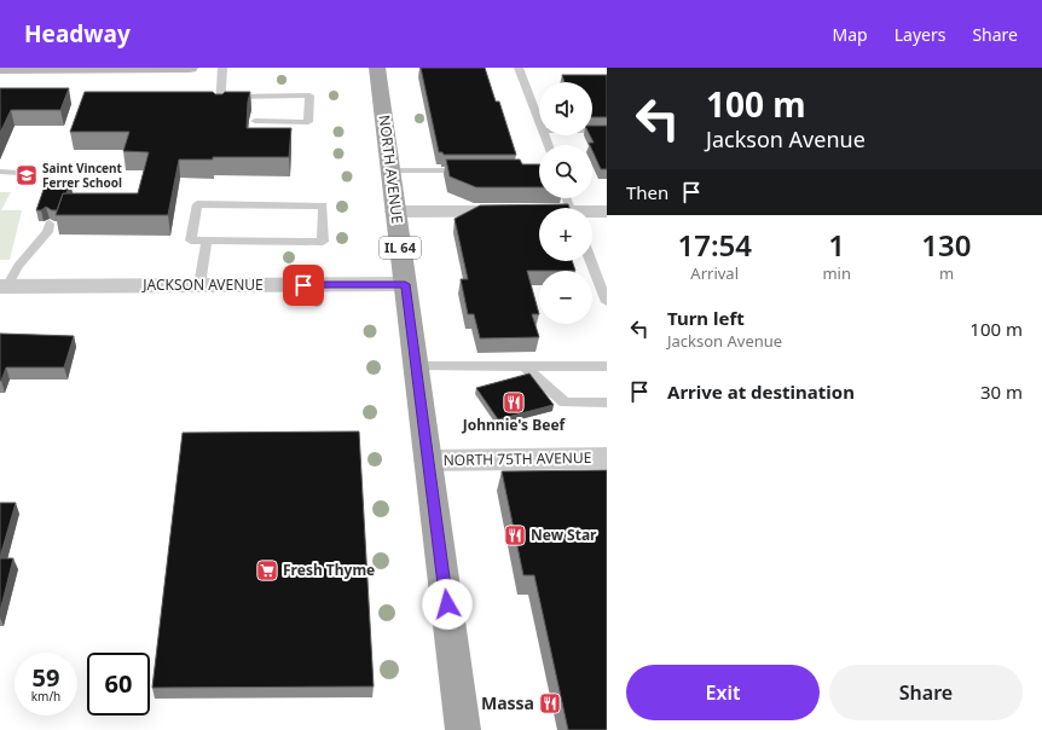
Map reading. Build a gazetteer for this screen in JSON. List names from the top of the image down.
{
  "streets": {
    "main road": ["NORTH AVENUE", "IL 64"],
    "street": ["JACKSON AVENUE", "NORTH 75TH AVENUE"]
  },
  "crossings": [
    ["NORTH AVENUE", "JACKSON AVENUE"],
    ["NORTH AVENUE", "NORTH 75TH AVENUE"]
  ],
  "places": {
    "school or university": ["Saint Vincent Ferrer School"],
    "restaurant": ["Johnnie's Beef", "New Star", "Massa"],
    "supermarket": ["Fresh Thyme"]
  },
  "page": {
    "header": "Headway",
    "nav": ["Map", "Layers", "Share"],
    "turn": ["100 m", "Jackson Avenue"],
    "map_buttons": ["+", "−"],
    "then": "Then",
    "eta": [
      "17:54",
      "Arrival",
      "1",
      "min",
      "130",
      "m"
    ],
    "list": [
      {
        "name": "Turn left",
        "note": "Jackson Avenue",
        "value": "100 m"
      },
      {
        "name": "Arrive at destination",
        "value": "30 m"
      }
    ],
    "speed": "59 km/h",
    "limit": "60",
    "buttons": ["Exit", "Share"]
  }
}
